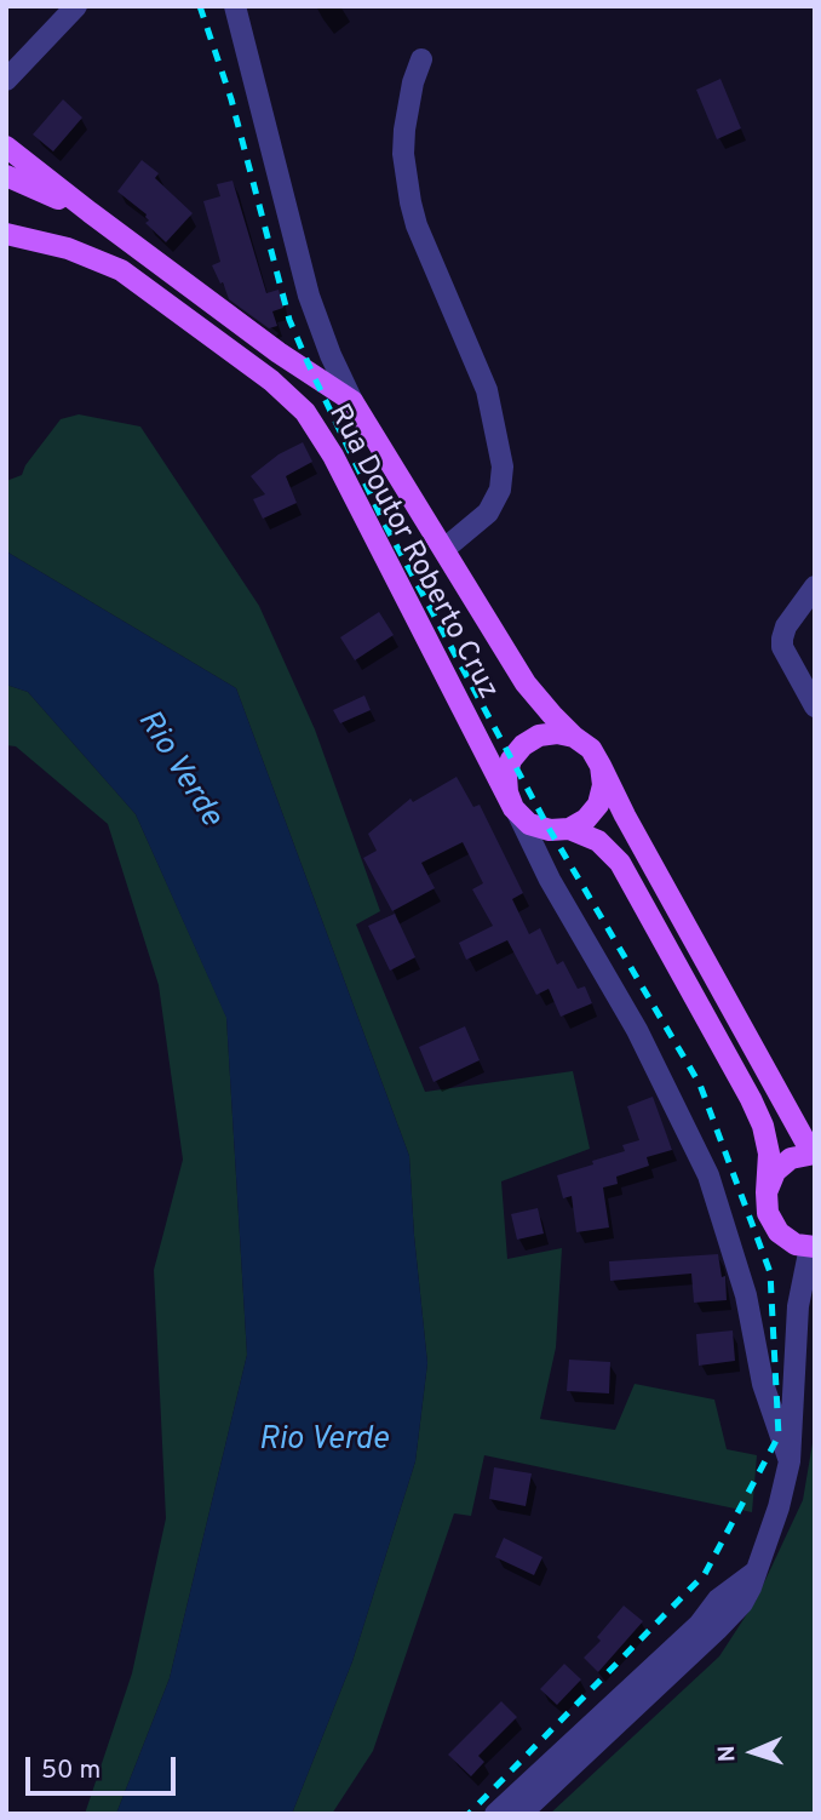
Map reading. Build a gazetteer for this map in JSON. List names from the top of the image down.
{
  "streets": {
    "main road": ["Rua Doutor Roberto Cruz"]
  },
  "water": ["Rio Verde"],
  "scale_bar": "50 m",
  "north": "left"
}
